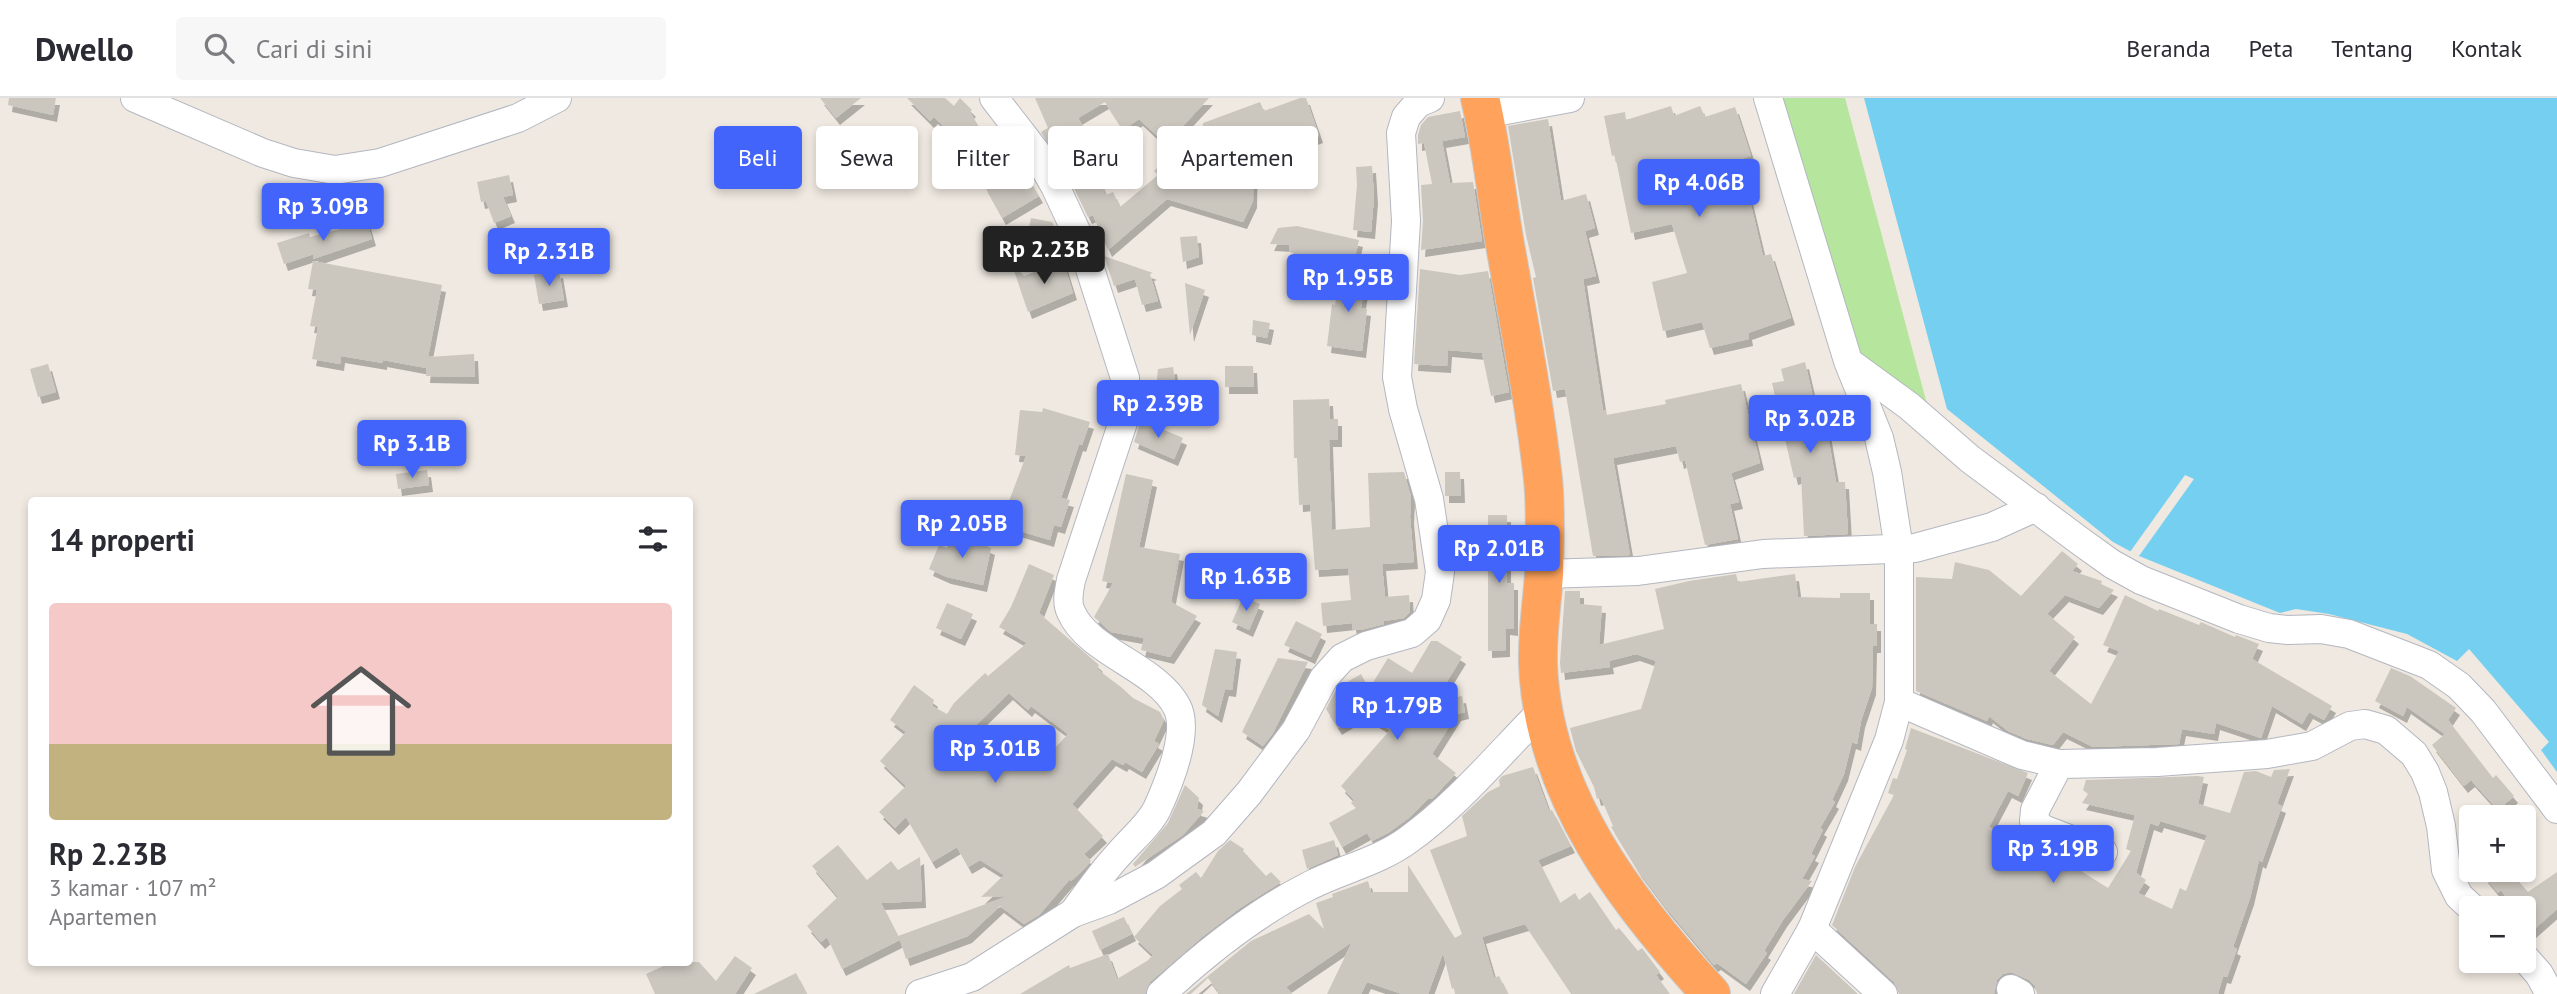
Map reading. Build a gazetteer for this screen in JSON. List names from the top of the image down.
{
  "page": {
    "header": "Dwello",
    "search": "Cari di sini",
    "nav": [
      "Beranda",
      "Peta",
      "Tentang",
      "Kontak"
    ],
    "chip": [
      "Beli",
      "Sewa",
      "Filter",
      "Baru",
      "Apartemen"
    ],
    "price": [
      "Rp 4.06B",
      "Rp 3.09B",
      "Rp 2.23B",
      "Rp 2.31B",
      "Rp 1.95B",
      "Rp 2.39B",
      "Rp 3.02B",
      "Rp 3.1B",
      "Rp 2.05B",
      "Rp 2.01B",
      "Rp 1.63B",
      "Rp 1.79B",
      "Rp 3.01B",
      "Rp 3.19B"
    ],
    "heading": "14 properti",
    "list": [
      {
        "name": "Rp 2.23B",
        "note": "3 kamar · 107 m² · Apartemen"
      }
    ],
    "map_buttons": ["+", "−"]
  }
}
